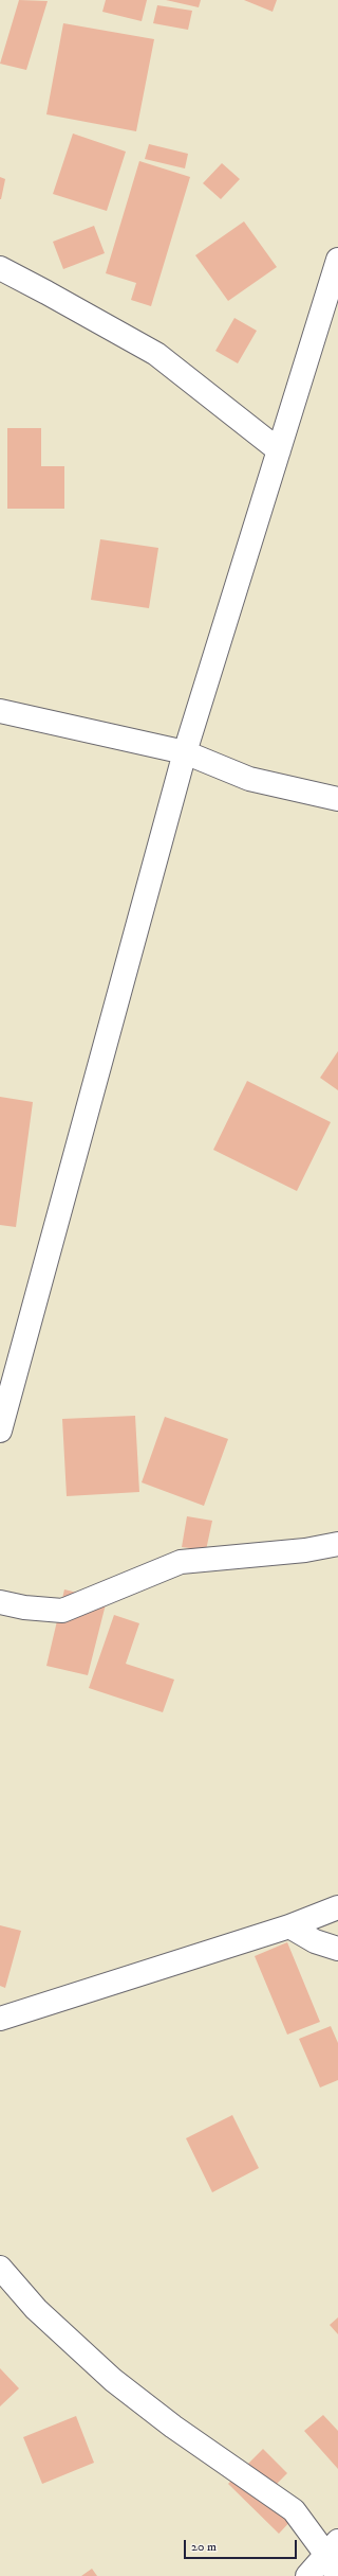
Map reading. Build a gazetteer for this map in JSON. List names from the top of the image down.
{
  "scale_bar": "20 m"
}
